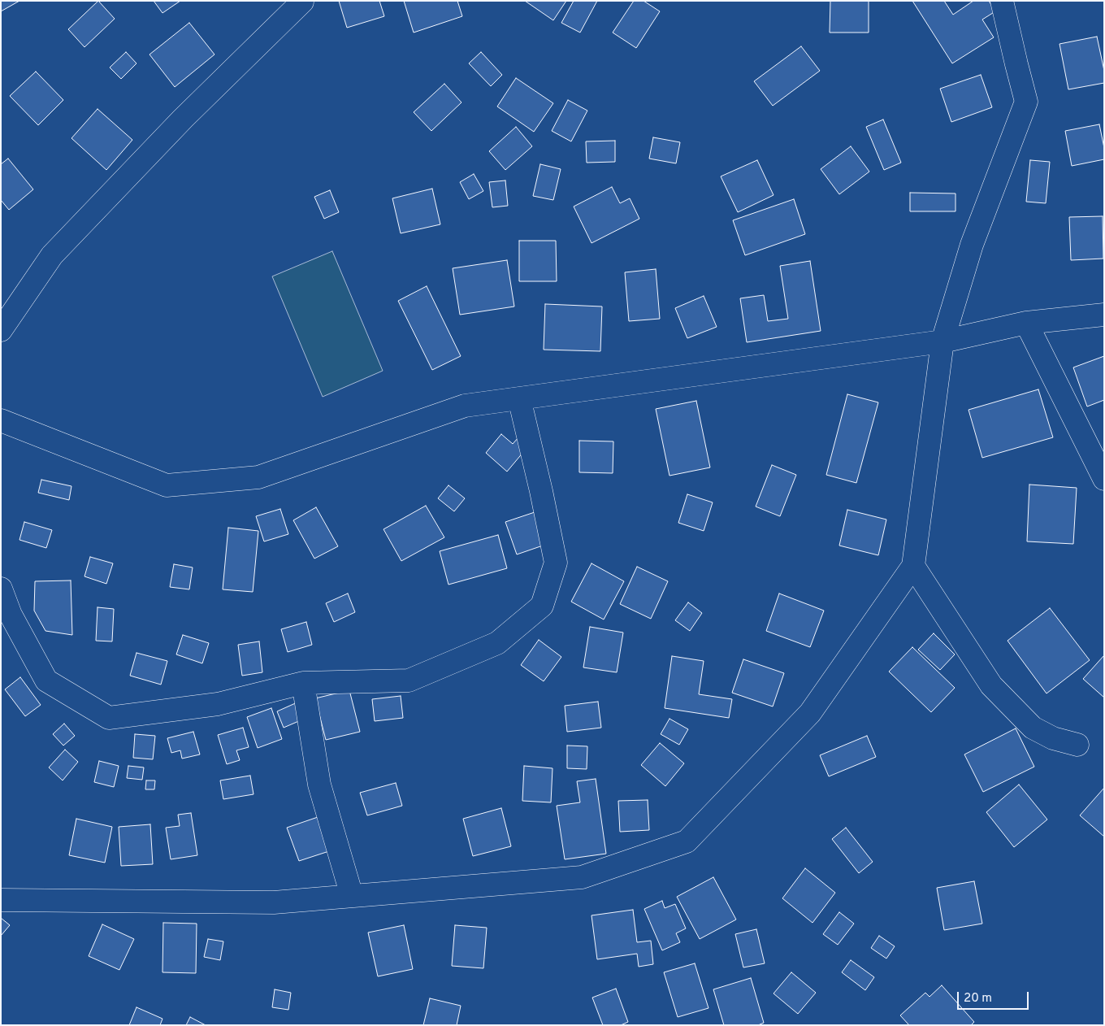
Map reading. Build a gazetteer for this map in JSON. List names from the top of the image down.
{
  "scale_bar": "20 m"
}
